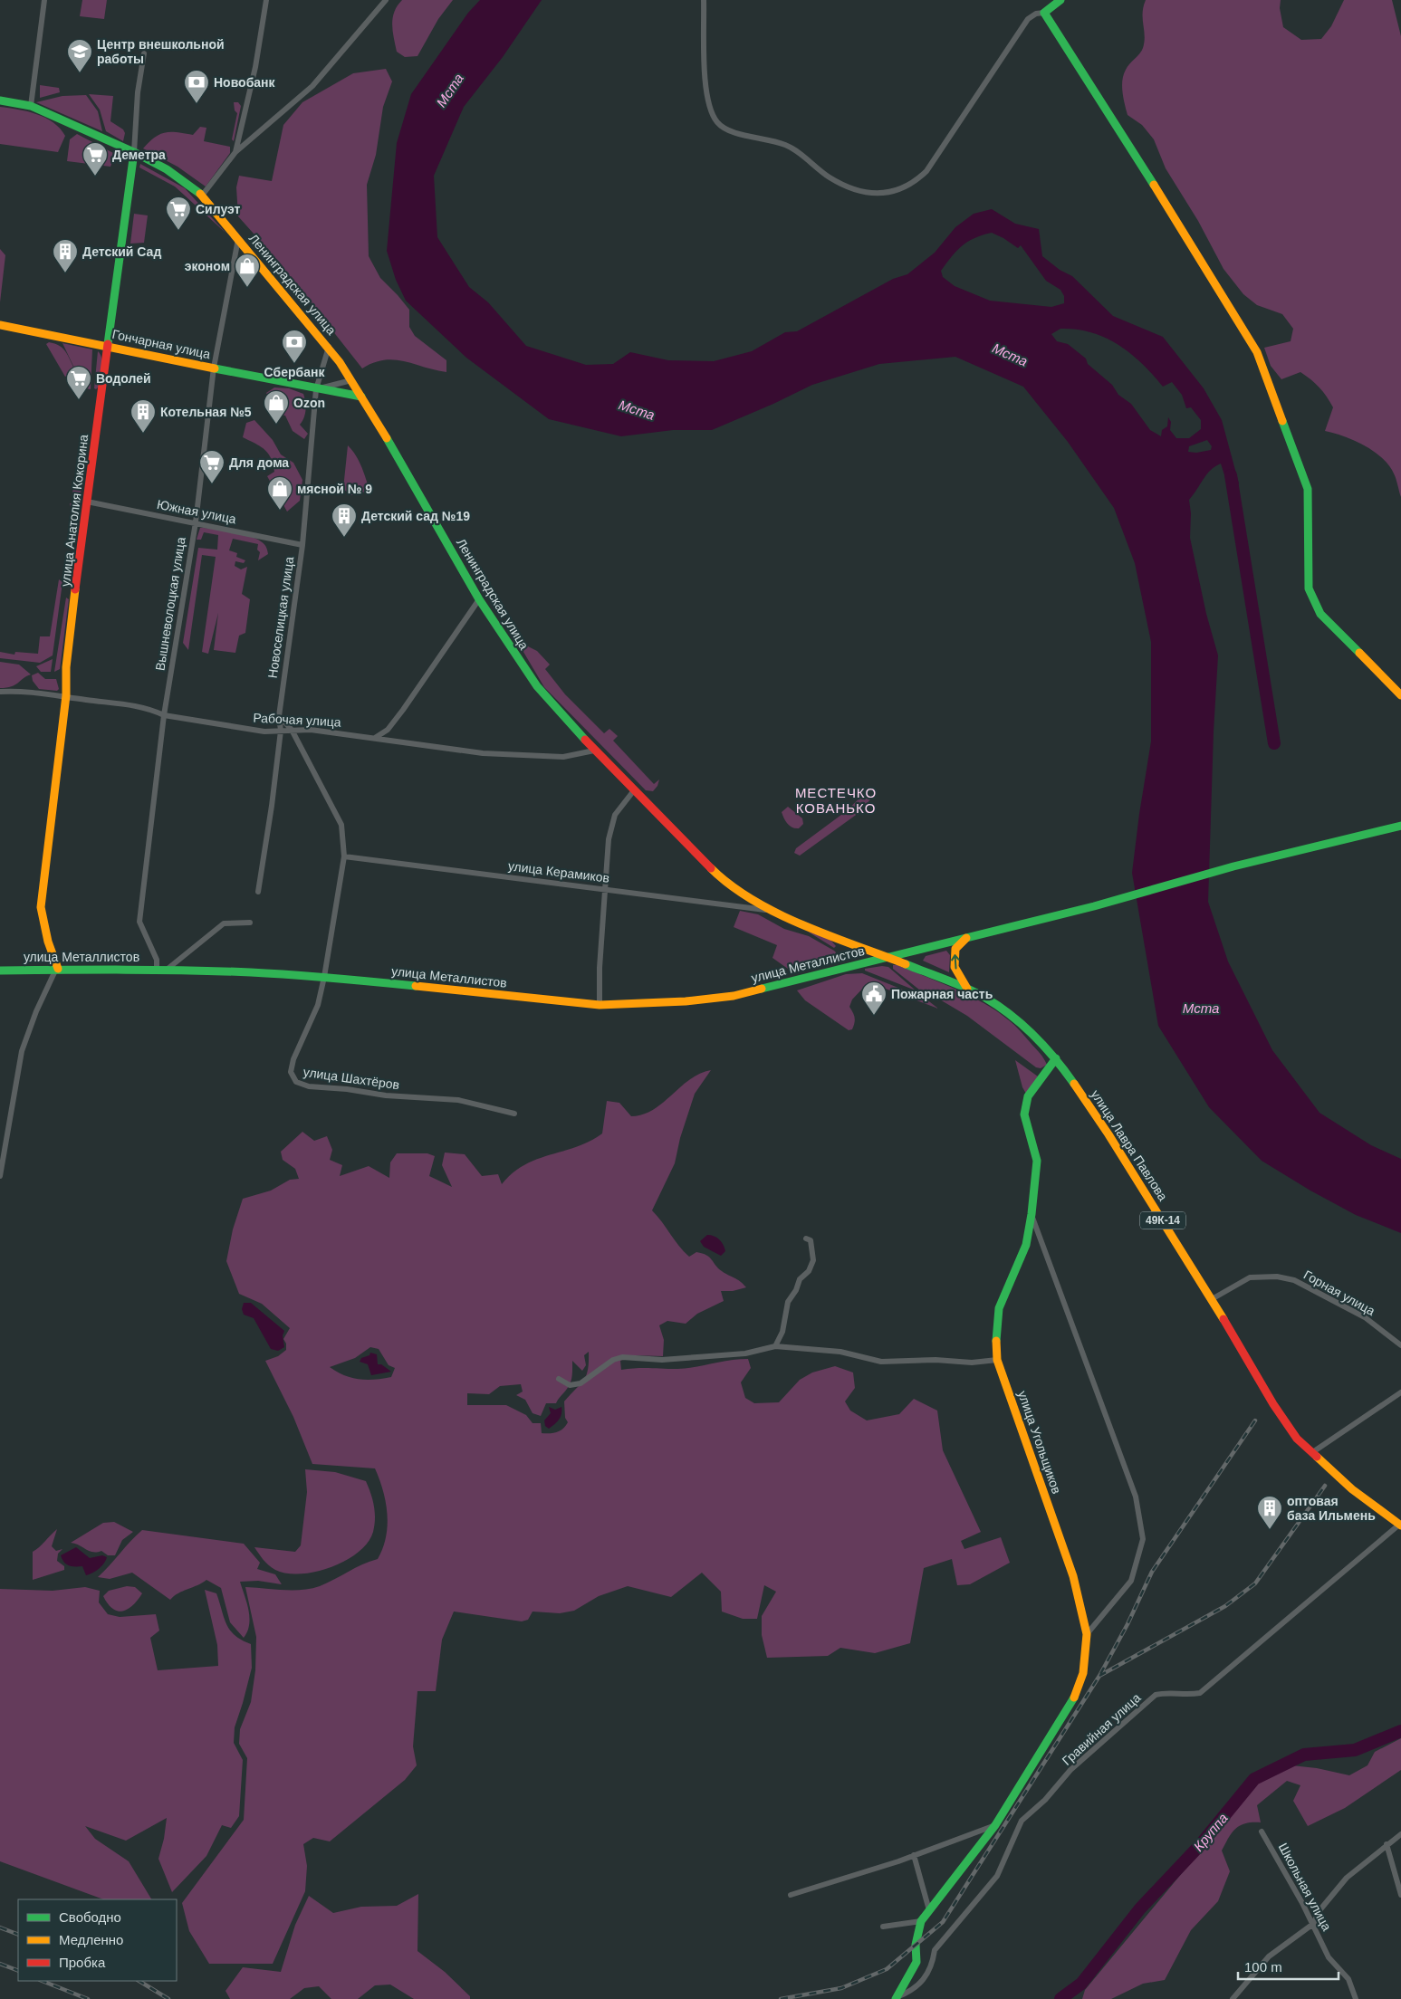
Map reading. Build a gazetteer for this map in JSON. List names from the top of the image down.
{
  "streets": {
    "main road": [
      "Ленинградская улица",
      "Гончарная улица",
      "улица Анатолия Кокорина",
      "улица Металлистов",
      "улица Лавра Павлова",
      "49К-14",
      "улица Угольщиков"
    ],
    "street": [
      "Южная улица",
      "Вышневолоцкая улица",
      "Новоселицкая улица",
      "Рабочая улица",
      "улица Керамиков",
      "улица Шахтёров",
      "Горная улица",
      "Гравийная улица",
      "Школьная улица"
    ]
  },
  "crossings": [
    ["Ленинградская улица", "Гончарная улица"],
    ["Ленинградская улица", "улица Анатолия Кокорина"],
    ["Ленинградская улица", "Вышневолоцкая улица"],
    ["Ленинградская улица", "Новоселицкая улица"],
    ["Ленинградская улица", "Рабочая улица"],
    ["Ленинградская улица", "улица Керамиков"],
    ["Ленинградская улица", "улица Металлистов"],
    ["Ленинградская улица", "улица Лавра Павлова"],
    ["Гончарная улица", "улица Анатолия Кокорина"],
    ["Гончарная улица", "Вышневолоцкая улица"],
    ["Гончарная улица", "Новоселицкая улица"],
    ["улица Анатолия Кокорина", "Южная улица"],
    ["улица Анатолия Кокорина", "Рабочая улица"],
    ["улица Анатолия Кокорина", "улица Металлистов"],
    ["Южная улица", "Вышневолоцкая улица"],
    ["Южная улица", "Новоселицкая улица"],
    ["Вышневолоцкая улица", "Рабочая улица"],
    ["Вышневолоцкая улица", "улица Металлистов"],
    ["Новоселицкая улица", "Рабочая улица"],
    ["улица Металлистов", "улица Шахтёров"],
    ["улица Металлистов", "улица Лавра Павлова"],
    ["улица Лавра Павлова", "Горная улица"],
    ["улица Лавра Павлова", "улица Угольщиков"],
    ["улица Лавра Павлова", "Гравийная улица"]
  ],
  "districts": ["МЕСТЕЧКО КОВАНЬКО"],
  "water": ["Мста", "Круппа"],
  "places": {
    "school or university": ["Центр внешкольной работы"],
    "bank": ["Новобанк", "Сбербанк"],
    "supermarket": [
      "Деметра",
      "Силуэт",
      "Водолей",
      "Для дома"
    ],
    "building": [
      "Детский Сад",
      "Котельная №5",
      "Детский сад №19",
      "оптовая база Ильмень"
    ],
    "shop": ["эконом", "Ozon", "мясной № 9"],
    "public building": ["Пожарная часть"]
  },
  "legend": ["Свободно", "Медленно", "Пробка"],
  "scale_bar": "100 m"
}
